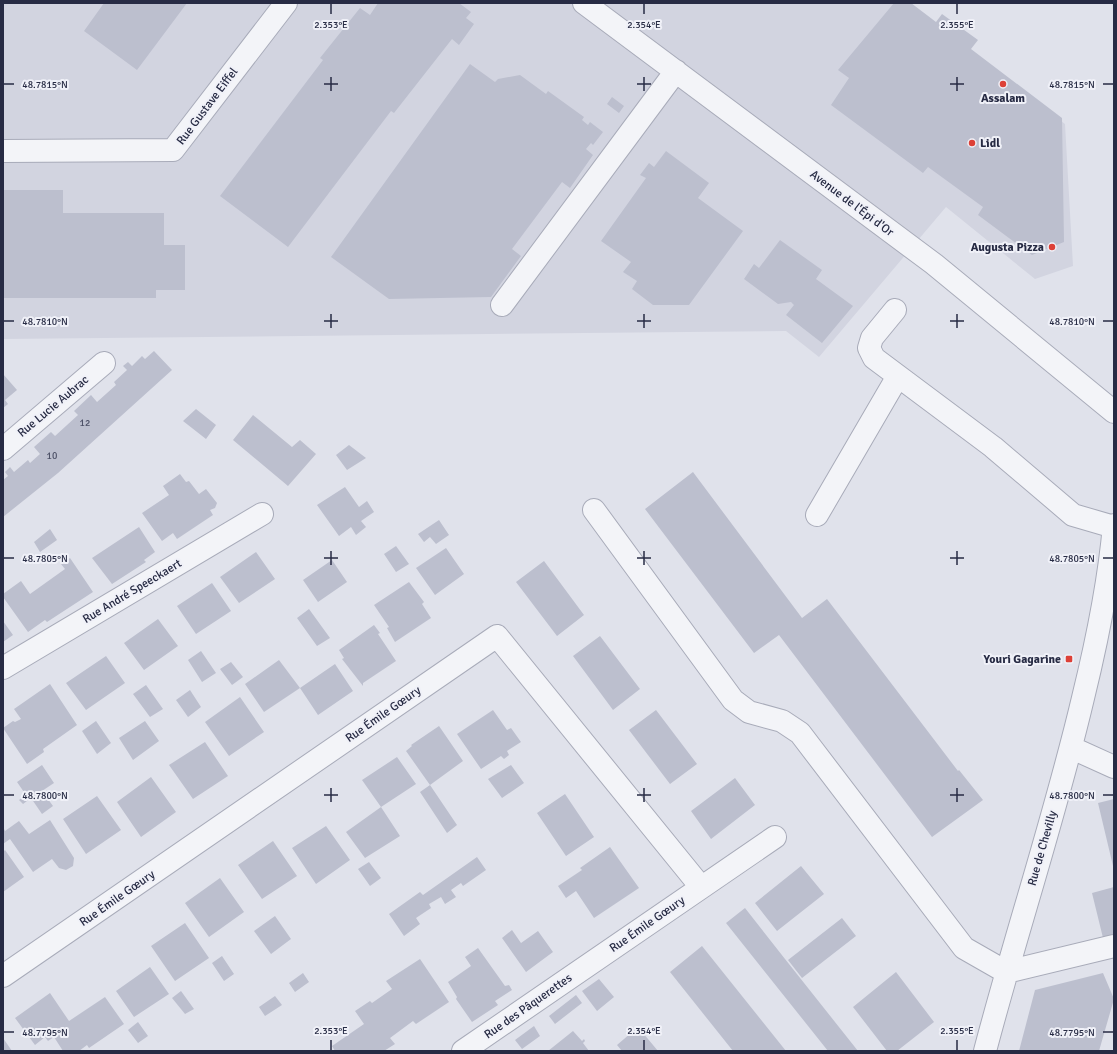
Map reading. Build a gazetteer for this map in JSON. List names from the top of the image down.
{
  "streets": {
    "street": [
      "Rue Gustave Eiffel",
      "Avenue de l'Épi d'Or",
      "Rue Lucie Aubrac",
      "Rue André Speeckaert",
      "Rue Émile Gœury",
      "Rue de Chevilly",
      "Rue des Pâquerettes"
    ]
  },
  "crossings": [
    ["Rue Émile Gœury", "Rue des Pâquerettes"]
  ],
  "places": {
    "other": ["Assalam", "Lidl", "Augusta Pizza"],
    "transit": ["Youri Gagarine"]
  },
  "house_numbers": ["12", "10"],
  "coordinates": [
    "2.353°E",
    "2.354°E",
    "2.355°E",
    "48.7815°N",
    "48.7810°N",
    "48.7805°N",
    "48.7800°N",
    "48.7795°N"
  ]
}
